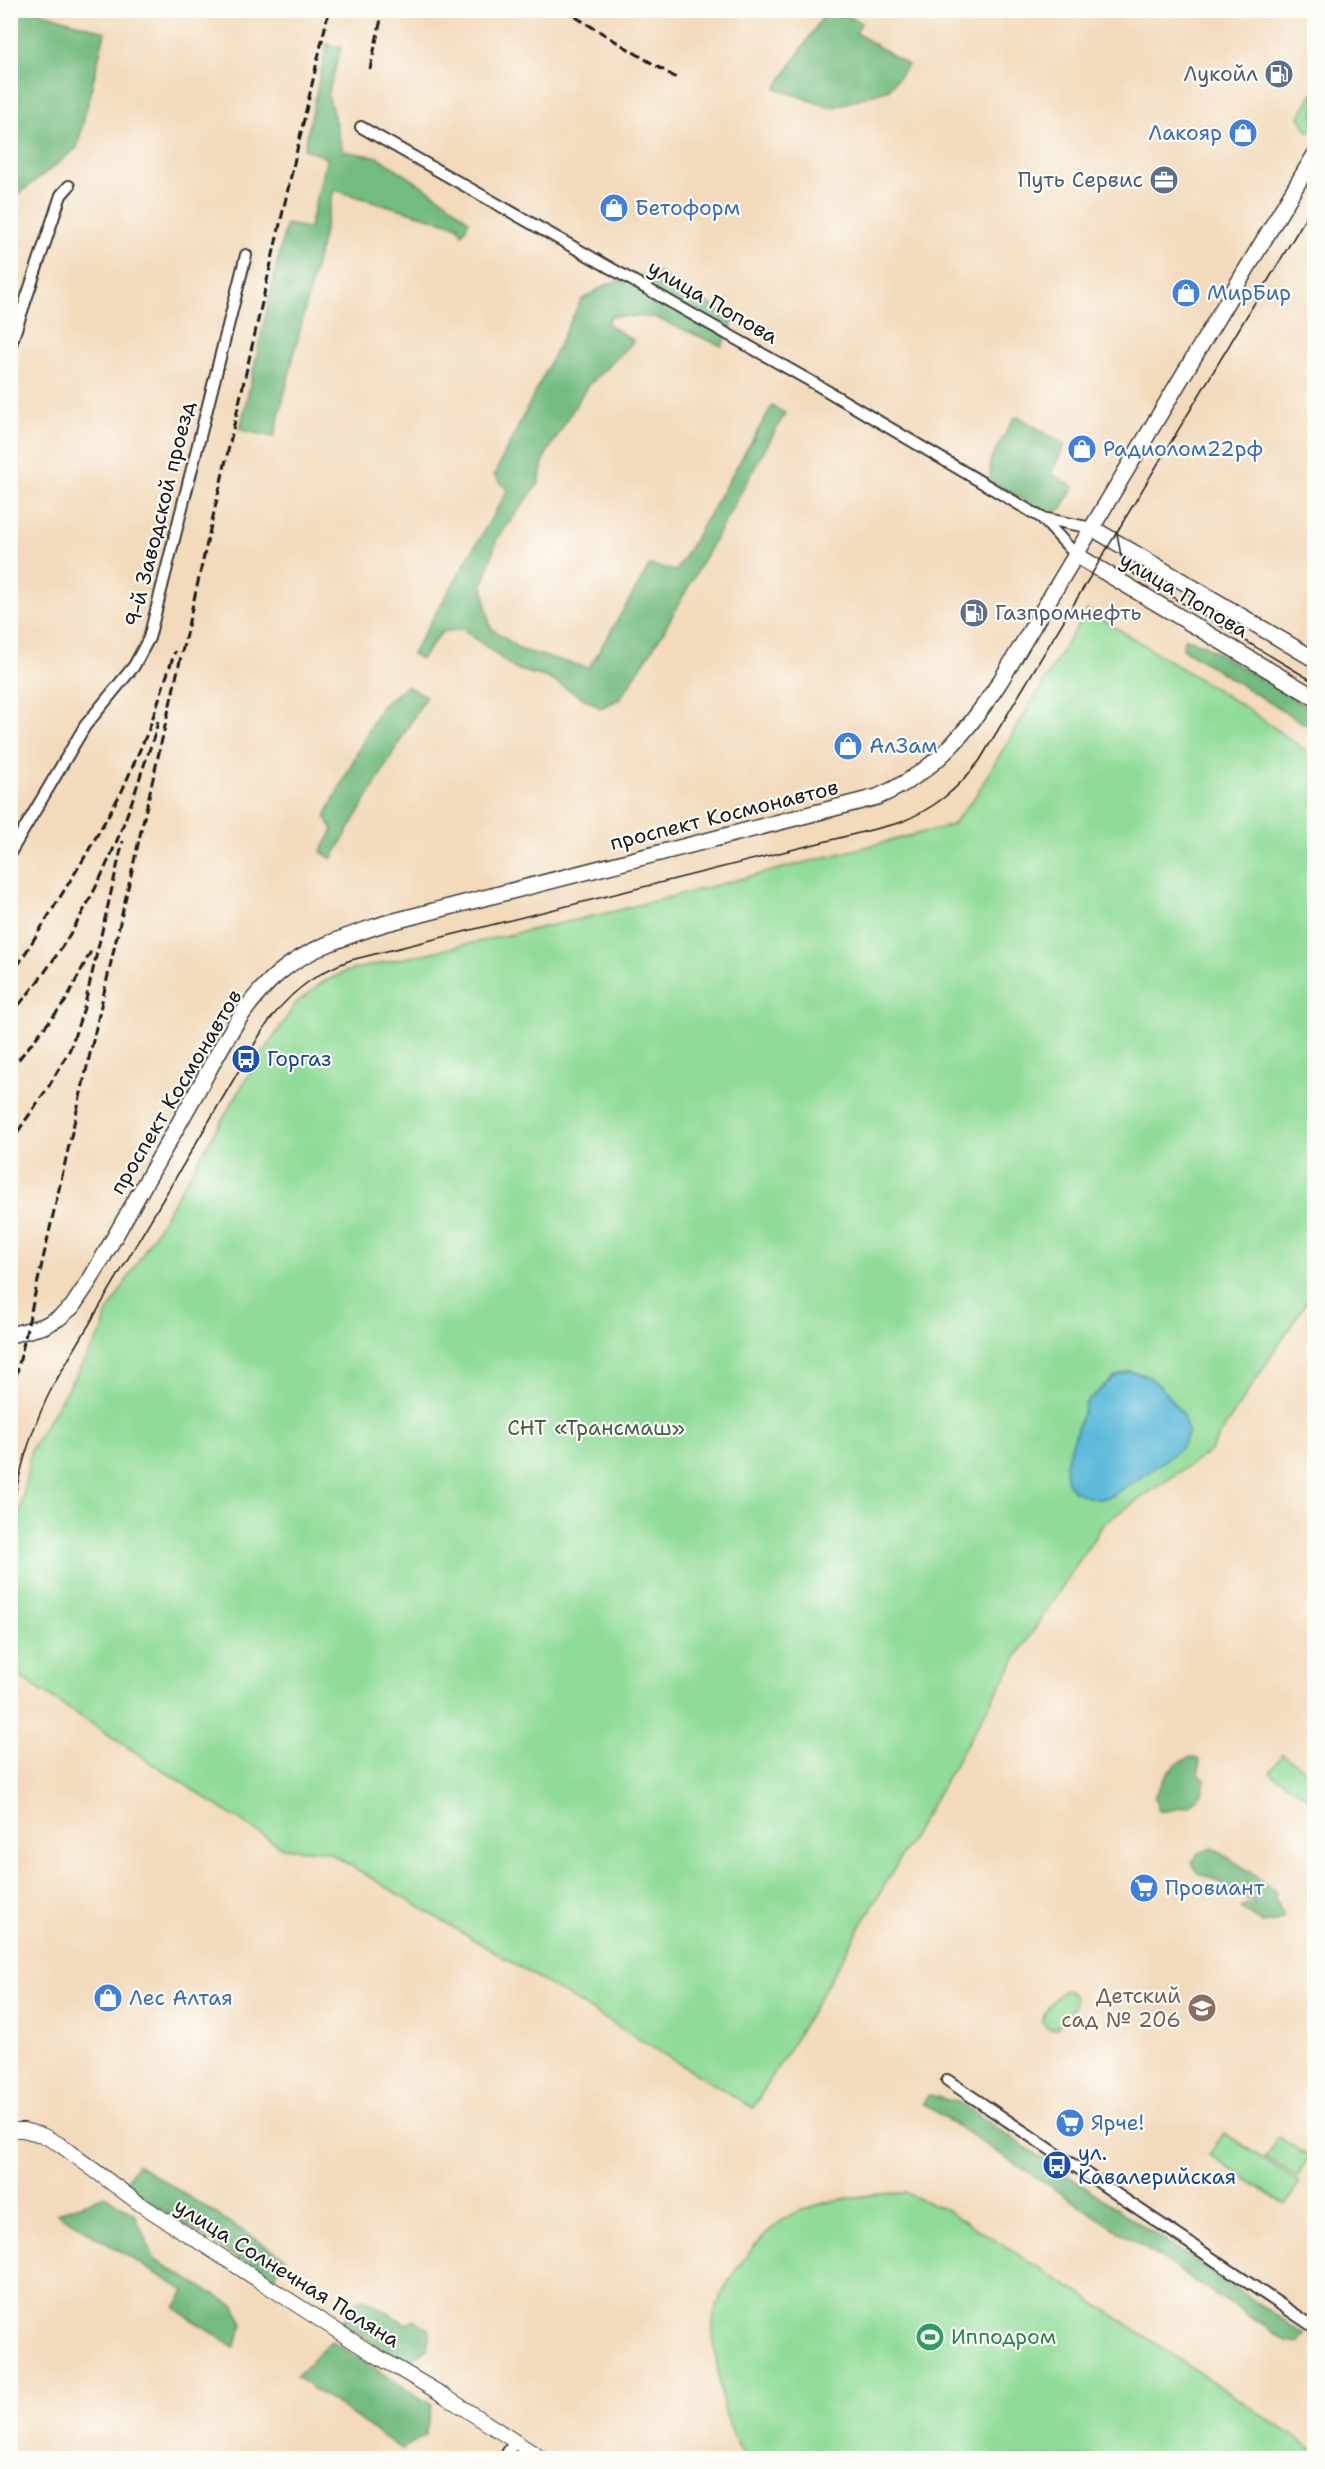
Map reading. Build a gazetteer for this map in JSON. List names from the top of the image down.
{
  "streets": {
    "main road": ["улица Попова", "проспект Космонавтов"],
    "street": ["9-й Заводской проезд", "улица Солнечная Поляна"]
  },
  "crossings": [
    ["улица Попова", "проспект Космонавтов"]
  ],
  "parks": ["СНТ «Трансмаш»"],
  "places": {
    "fuel station": ["Лукойл", "Газпромнефть"],
    "shop": [
      "Лакояр",
      "Бетоформ",
      "МирБир",
      "Радиолом22рф",
      "АлЗам",
      "Лес Алтая"
    ],
    "office": ["Путь Сервис"],
    "bus stop": ["Горгаз", "ул. Кавалерийская"],
    "supermarket": ["Провиант", "Ярче!"],
    "school or university": ["Детский сад № 206"],
    "sports": ["Ипподром"]
  }
}
